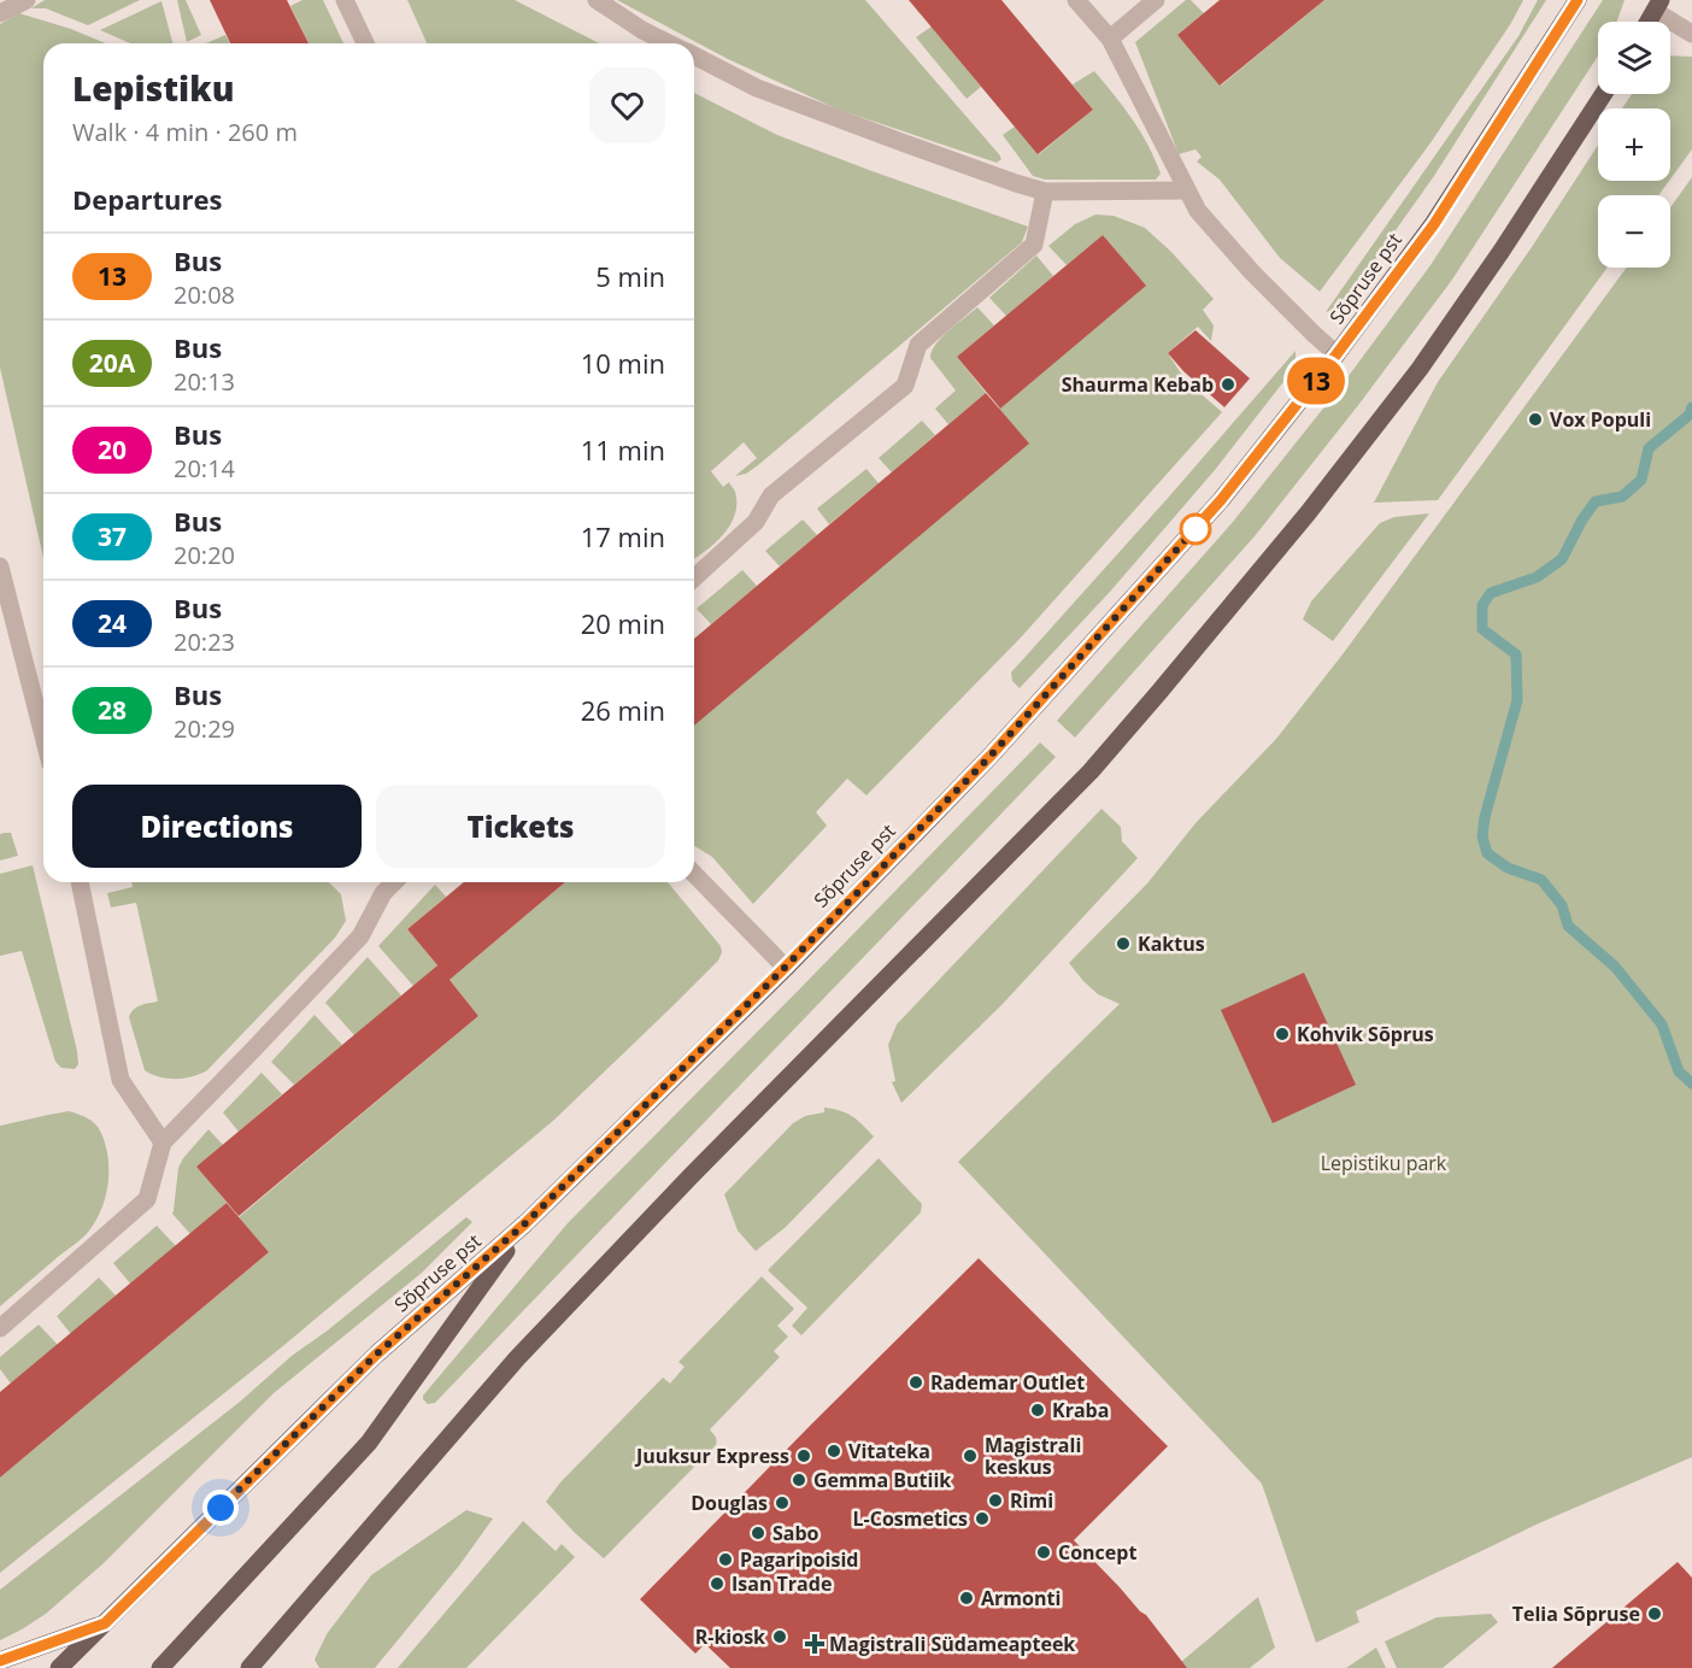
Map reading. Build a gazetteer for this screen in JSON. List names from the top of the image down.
{
  "streets": {
    "main road": ["Sõpruse pst"]
  },
  "parks": ["Lepistiku park"],
  "places": {
    "other": [
      "Shaurma Kebab",
      "Vox Populi",
      "Kaktus",
      "Kohvik Sõprus",
      "Rademar Outlet",
      "Kraba",
      "Vitateka",
      "Juuksur Express",
      "Magistrali keskus",
      "Gemma Butiik",
      "Rimi",
      "Douglas",
      "L-Cosmetics",
      "Sabo",
      "Concept",
      "Pagaripoisid",
      "Isan Trade",
      "Armonti",
      "Telia Sõpruse",
      "R-kiosk"
    ],
    "health": ["Magistrali Südameapteek"]
  },
  "lines": ["bus line 13"],
  "page": {
    "on_map": "13",
    "map_buttons": ["+", "−"],
    "heading": [
      ["Lepistiku", "Walk · 4 min · 260 m"],
      "Departures"
    ],
    "list": [
      {
        "mark": "13",
        "name": "Bus",
        "note": "20:08",
        "value": "5 min"
      },
      {
        "mark": "20A",
        "name": "Bus",
        "note": "20:13",
        "value": "10 min"
      },
      {
        "mark": "20",
        "name": "Bus",
        "note": "20:14",
        "value": "11 min"
      },
      {
        "mark": "37",
        "name": "Bus",
        "note": "20:20",
        "value": "17 min"
      },
      {
        "mark": "24",
        "name": "Bus",
        "note": "20:23",
        "value": "20 min"
      },
      {
        "mark": "28",
        "name": "Bus",
        "note": "20:29",
        "value": "26 min"
      }
    ],
    "buttons": ["Directions", "Tickets"]
  }
}
